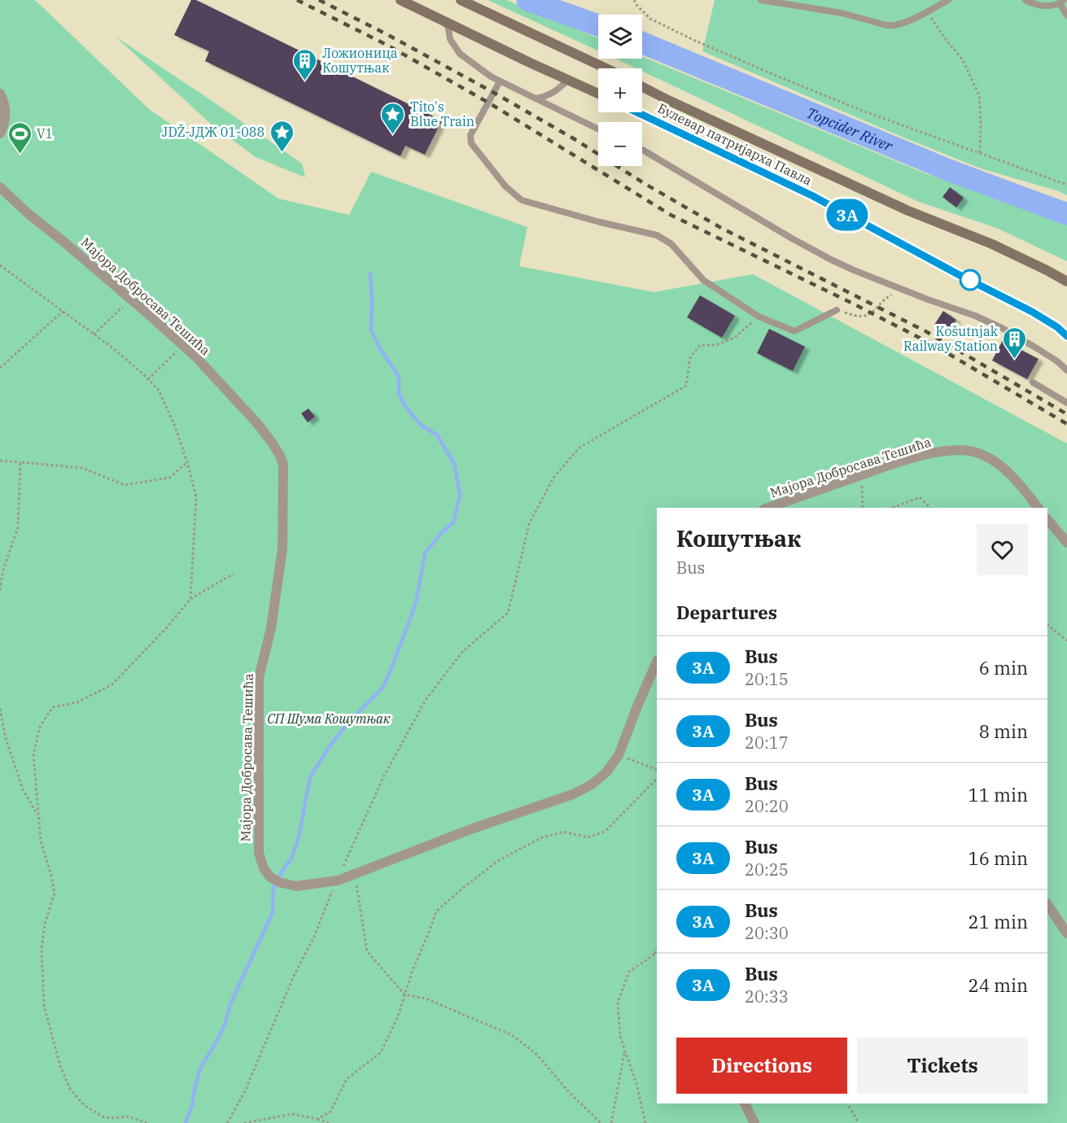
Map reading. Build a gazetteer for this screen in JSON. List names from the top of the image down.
{
  "streets": {
    "main road": ["Булевар патријарха Павла"],
    "street": ["Мајора Добросава Тешића"]
  },
  "water": ["Topcider River"],
  "parks": ["СП Шума Кошутњак"],
  "places": {
    "building": ["Ложионица Кошутњак", "Košutnjak Railway Station"],
    "place": ["Tito's Blue Train", "JDŽ-JДЖ 01-088"],
    "sports": ["V1"]
  },
  "lines": ["bus line 3A"],
  "page": {
    "on_map": "3A",
    "map_buttons": ["+", "−"],
    "heading": [
      ["Кошутњак", "Bus"],
      "Departures"
    ],
    "list": [
      {
        "mark": "3A",
        "name": "Bus",
        "note": "20:15",
        "value": "6 min"
      },
      {
        "mark": "3A",
        "name": "Bus",
        "note": "20:17",
        "value": "8 min"
      },
      {
        "mark": "3A",
        "name": "Bus",
        "note": "20:20",
        "value": "11 min"
      },
      {
        "mark": "3A",
        "name": "Bus",
        "note": "20:25",
        "value": "16 min"
      },
      {
        "mark": "3A",
        "name": "Bus",
        "note": "20:30",
        "value": "21 min"
      },
      {
        "mark": "3A",
        "name": "Bus",
        "note": "20:33",
        "value": "24 min"
      }
    ],
    "buttons": ["Directions", "Tickets"]
  }
}
